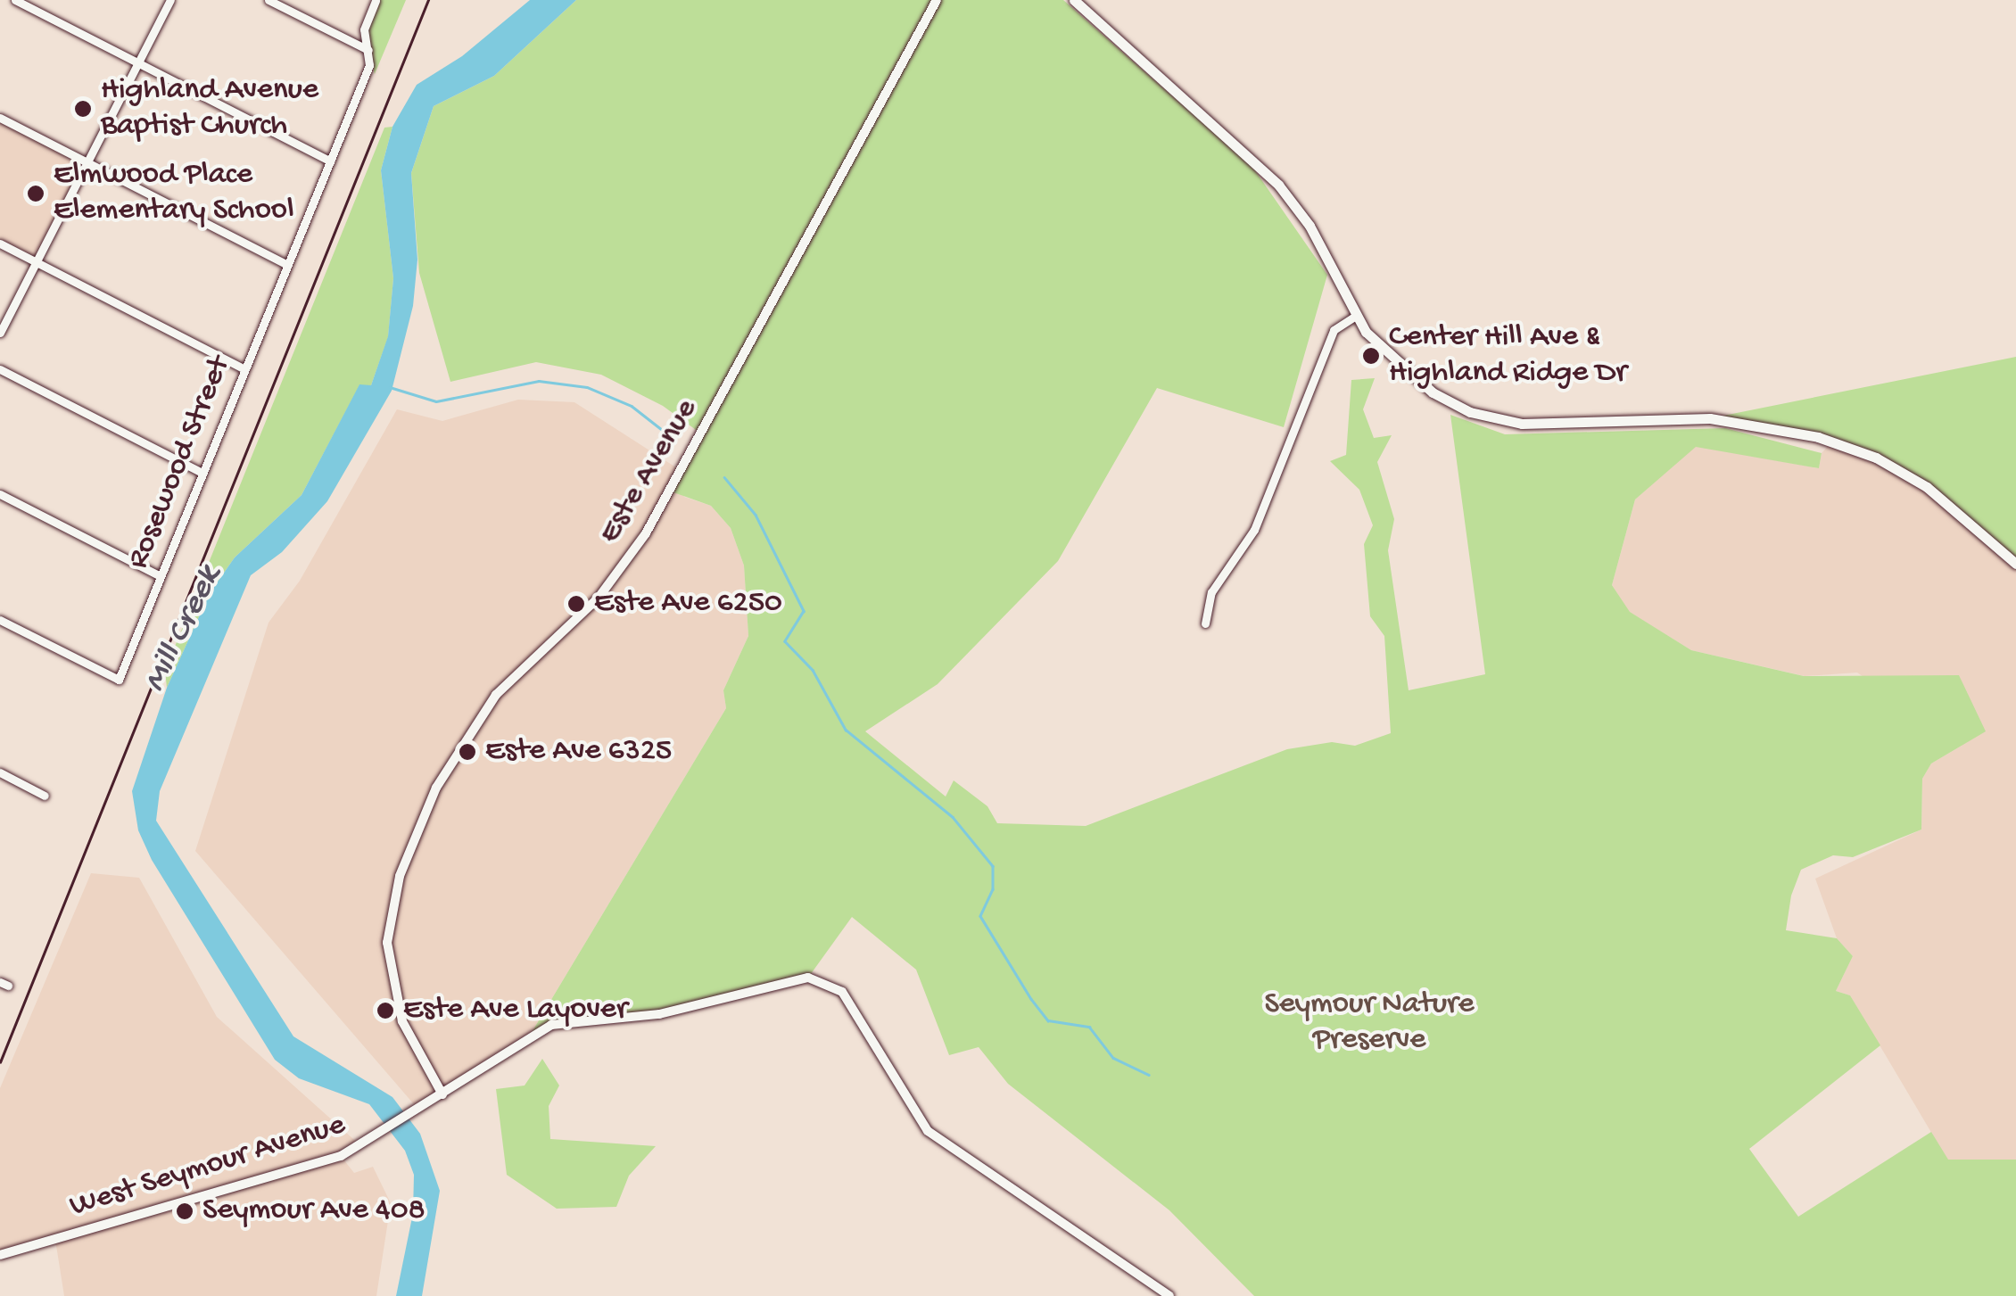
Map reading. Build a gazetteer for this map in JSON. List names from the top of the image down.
{
  "streets": {
    "street": ["Rosewood Street", "Este Avenue", "West Seymour Avenue"]
  },
  "crossings": [
    ["Este Avenue", "West Seymour Avenue"]
  ],
  "water": ["Mill Creek"],
  "parks": ["Seymour Nature Preserve"],
  "places": [
    "Highland Avenue Baptist Church",
    "Elmwood Place Elementary School",
    "Center Hill Ave & Highland Ridge Dr",
    "Este Ave 6250",
    "Este Ave 6325",
    "Este Ave Layover",
    "Seymour Ave 408"
  ]
}
